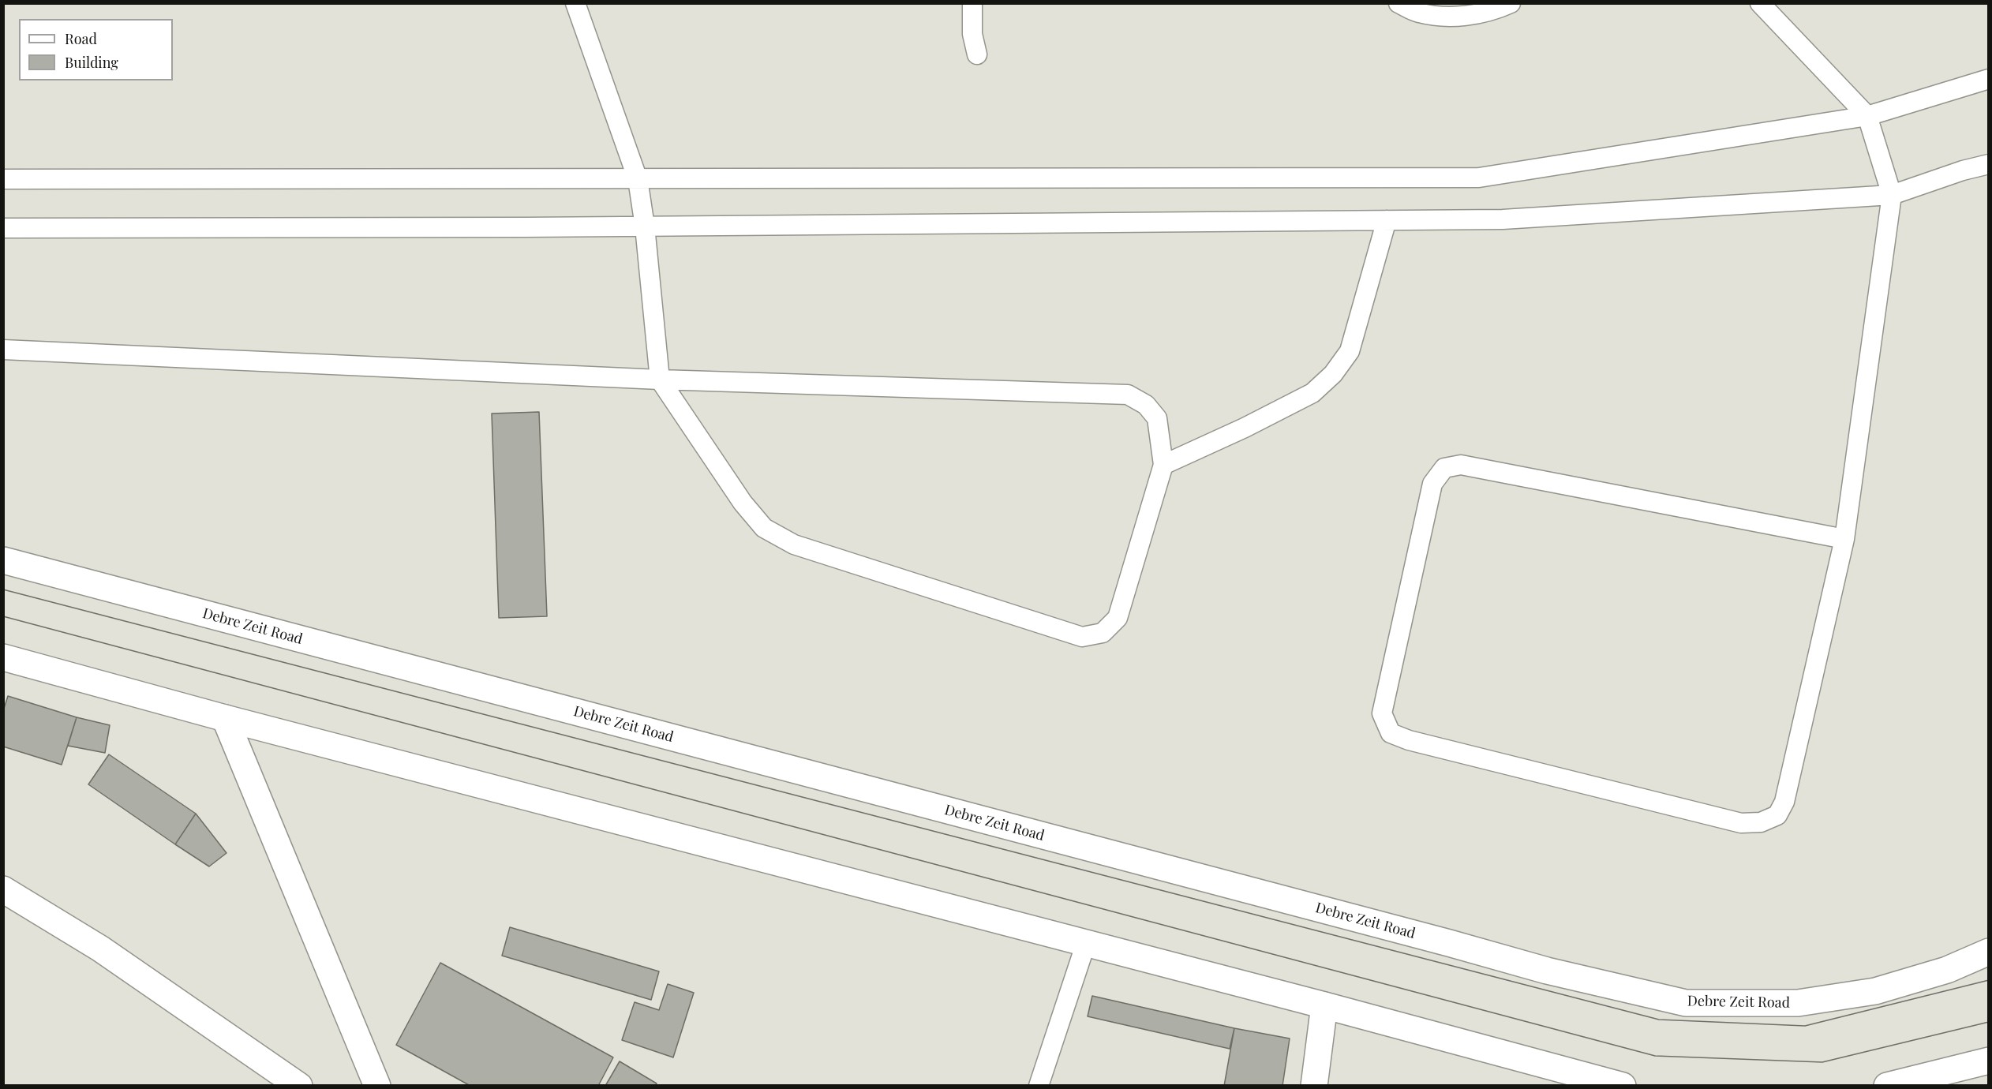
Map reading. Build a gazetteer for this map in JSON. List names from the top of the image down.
{
  "streets": {
    "main road": ["Debre Zeit Road"]
  },
  "legend": ["Road", "Building"]
}
